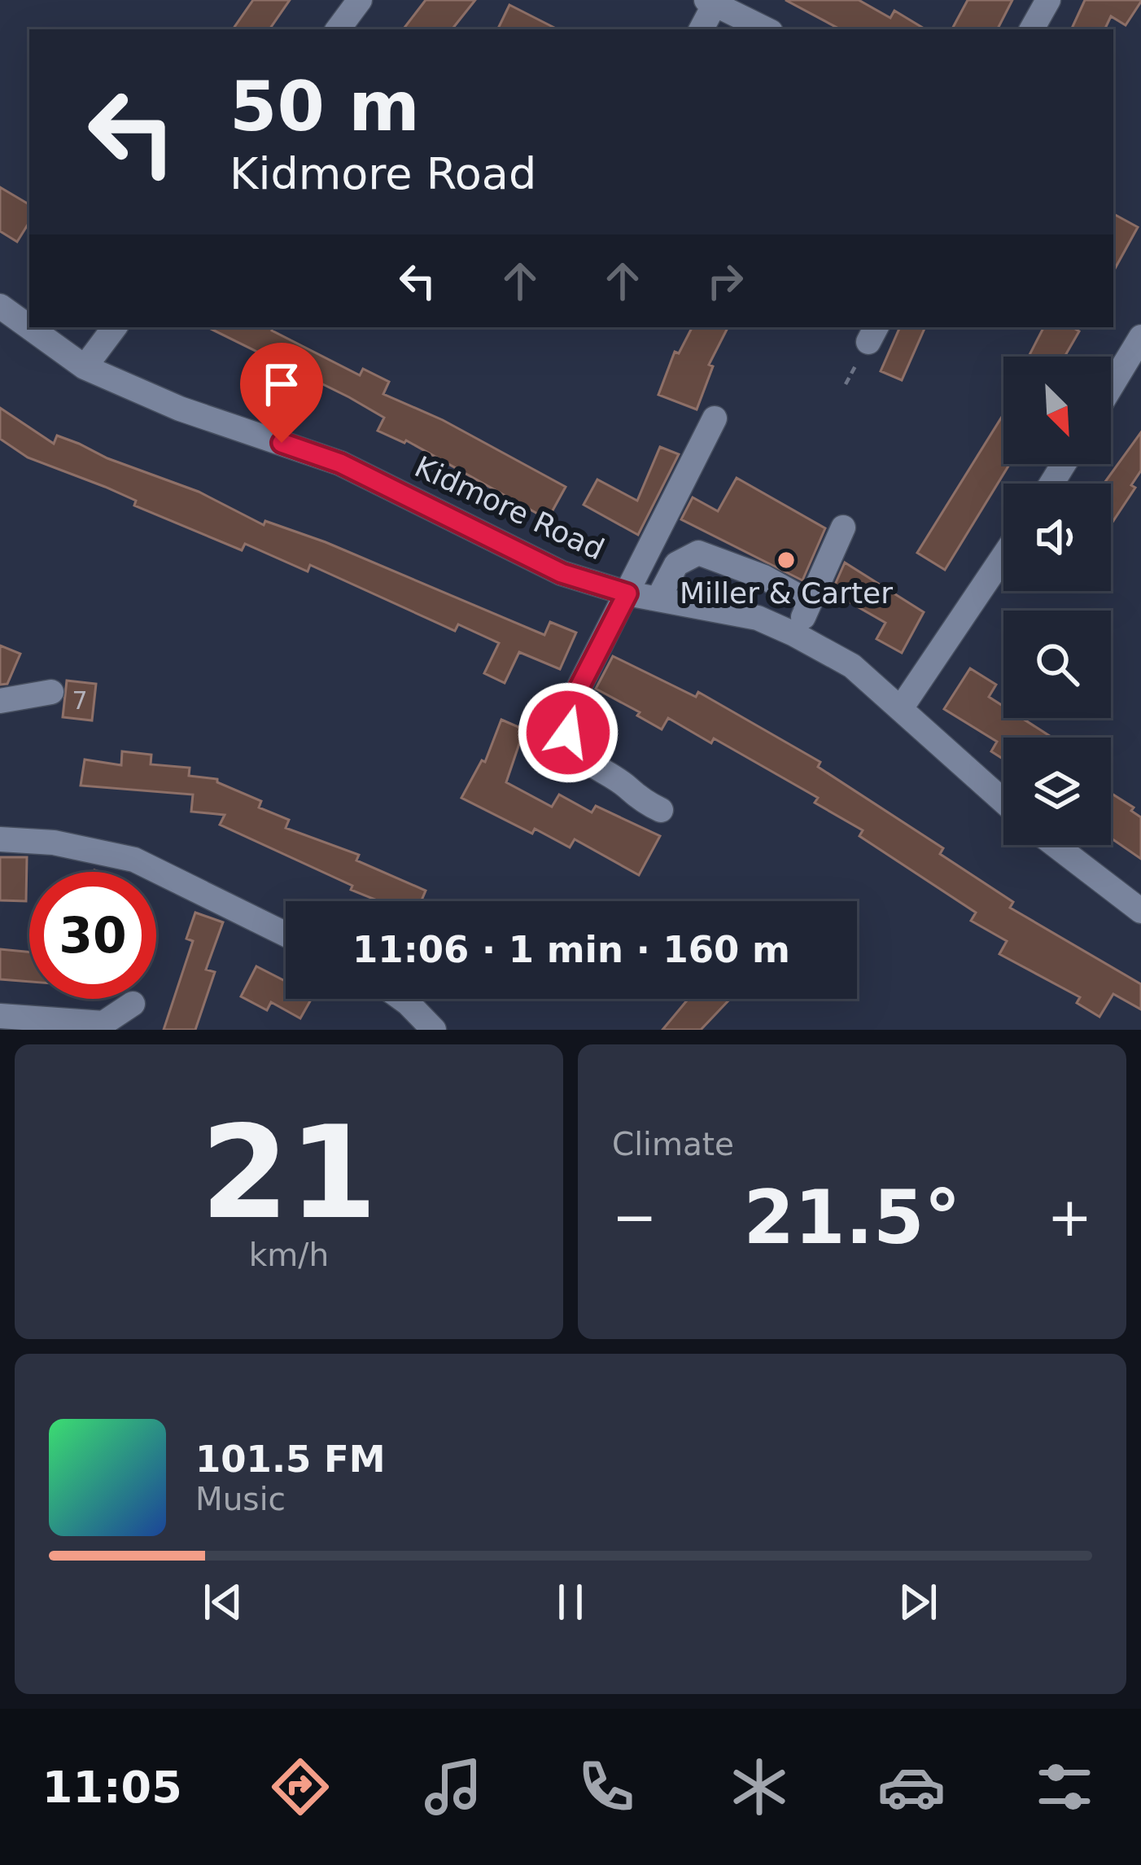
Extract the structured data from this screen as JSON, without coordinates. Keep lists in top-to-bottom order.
{
  "streets": {
    "street": ["Kidmore Road"]
  },
  "places": ["Miller & Carter"],
  "house_numbers": ["7"],
  "north": "bottom right",
  "page": {
    "turn": ["50 m", "Kidmore Road"],
    "limit": "30",
    "trip": "11:06 · 1 min · 160 m",
    "tile": [
      ["21", "km/h"],
      "Climate"
    ],
    "heat": ["−", "21.5°", "+"],
    "song": ["101.5 FM", "Music"],
    "tabs": "11:05"
  }
}
